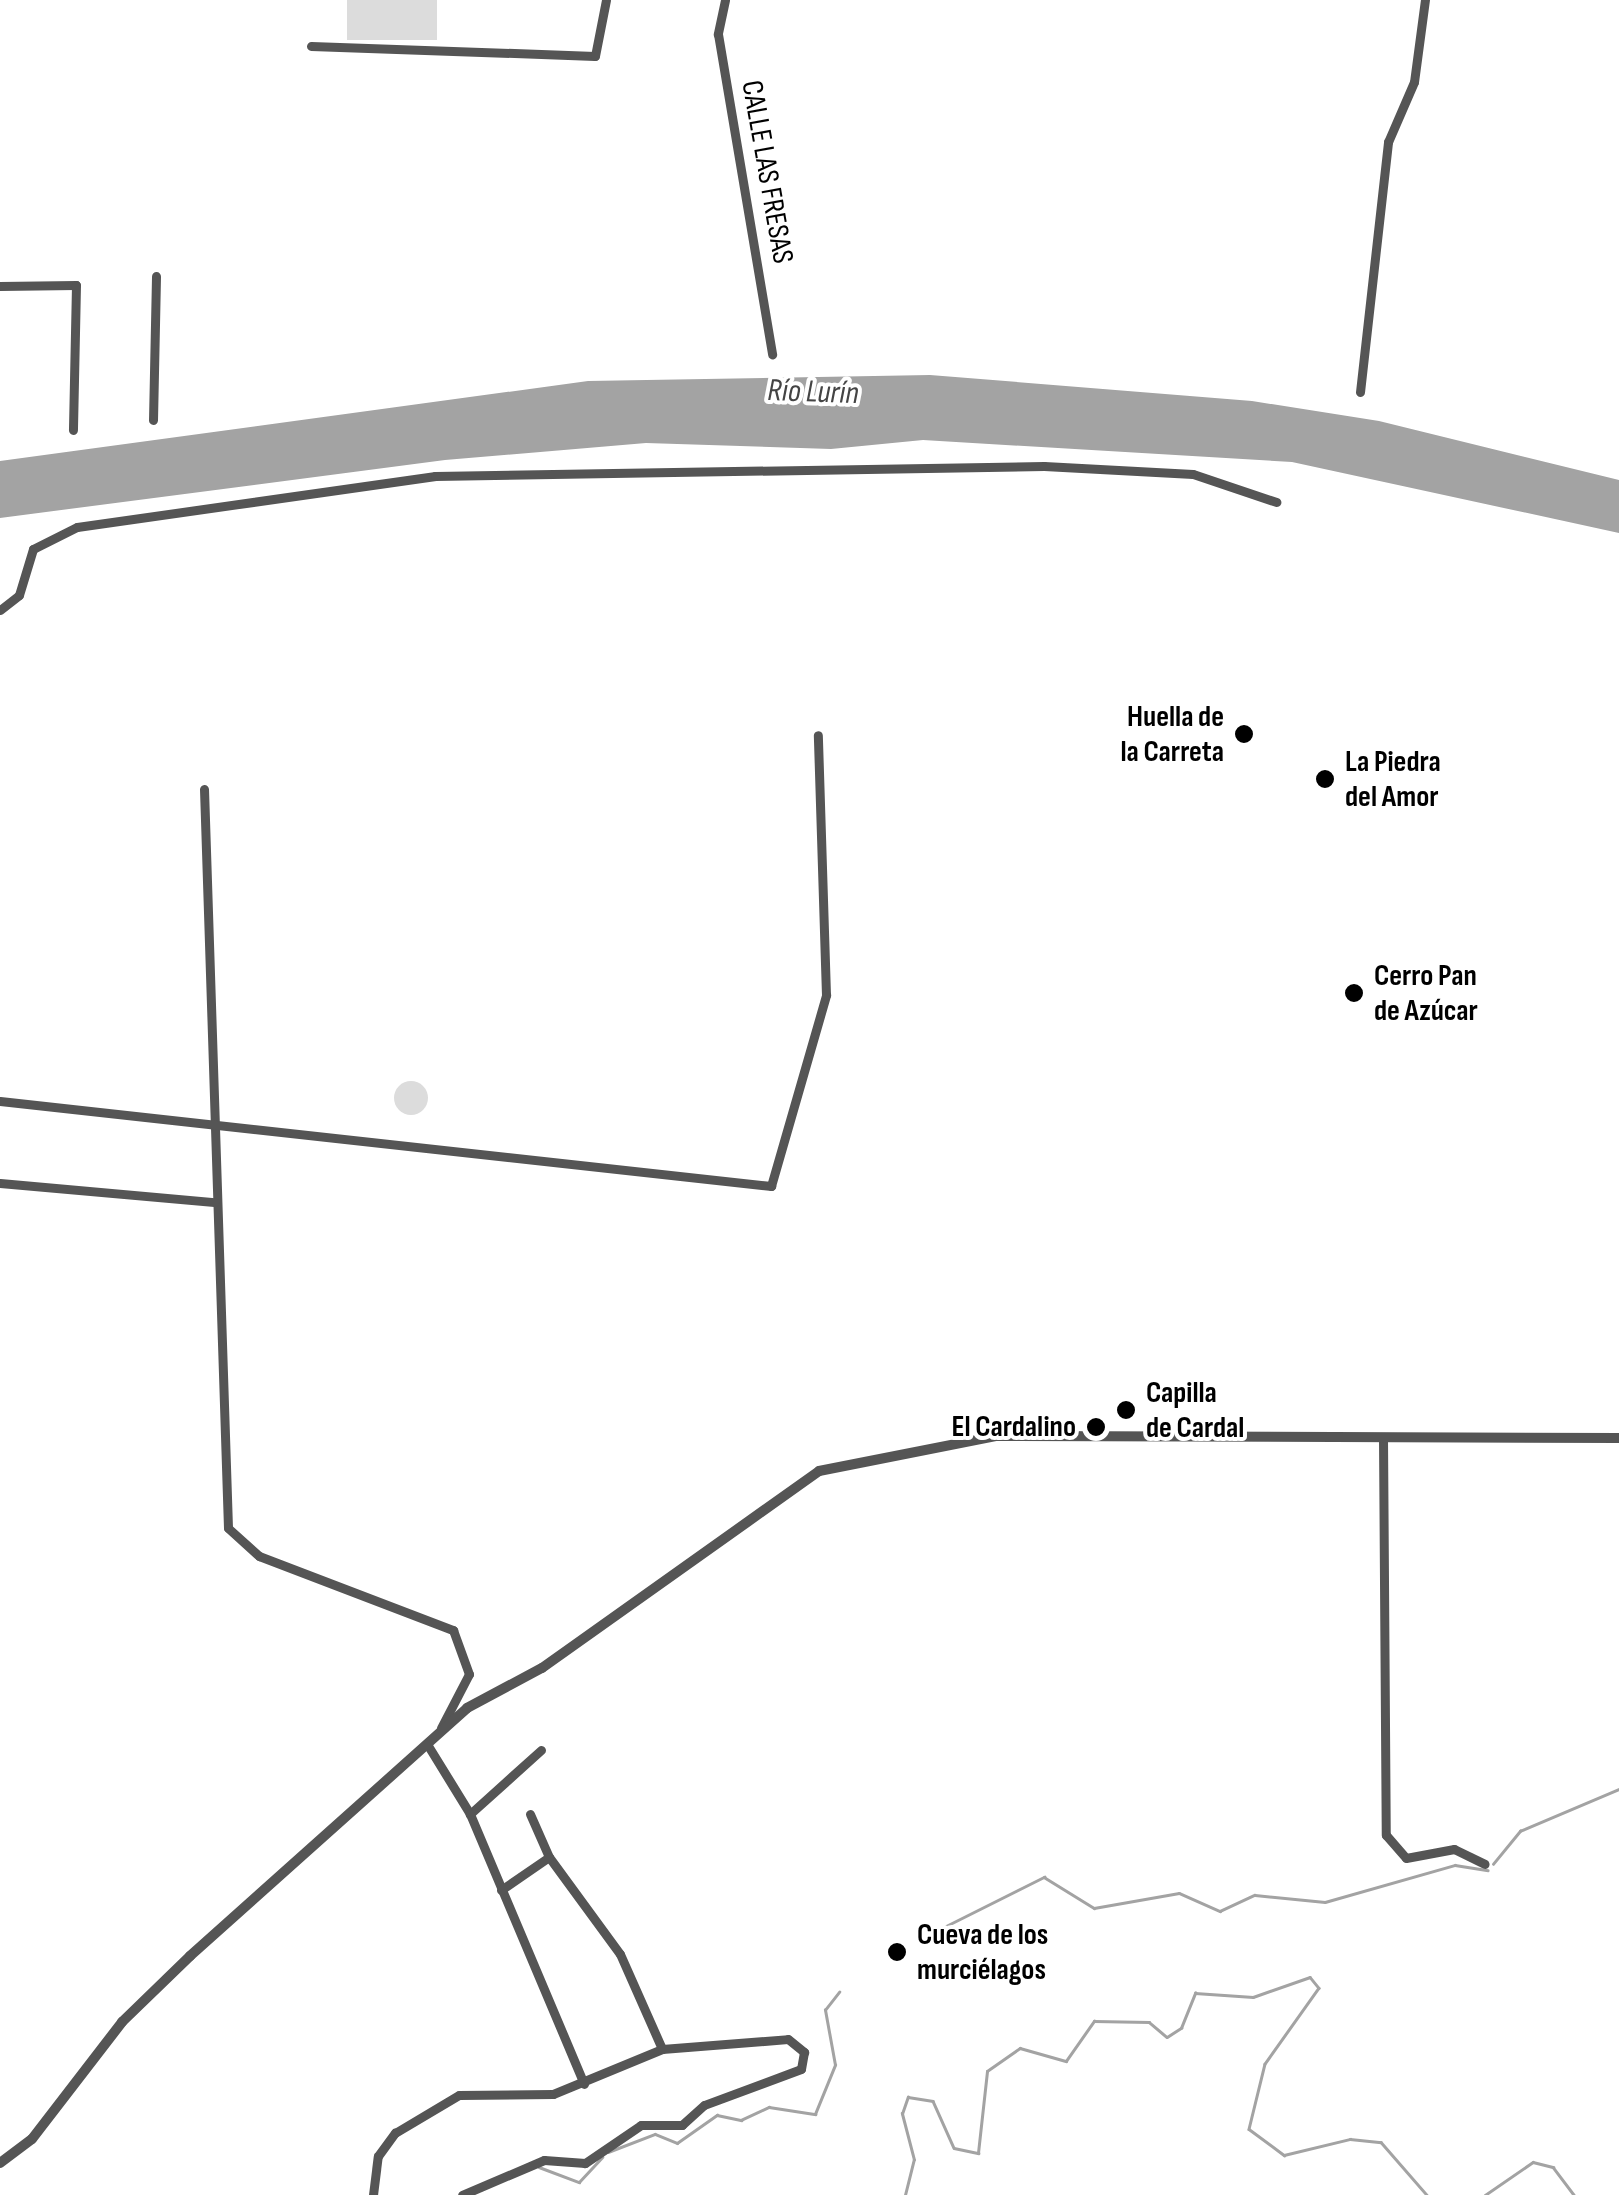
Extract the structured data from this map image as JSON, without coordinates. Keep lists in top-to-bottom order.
{
  "streets": {
    "street": ["CALLE LAS FRESAS"]
  },
  "water": ["Río Lurín"],
  "places": [
    "Huella de la Carreta",
    "La Piedra del Amor",
    "Cerro Pan de Azúcar",
    "Capilla de Cardal",
    "El Cardalino",
    "Cueva de los murciélagos"
  ]
}
